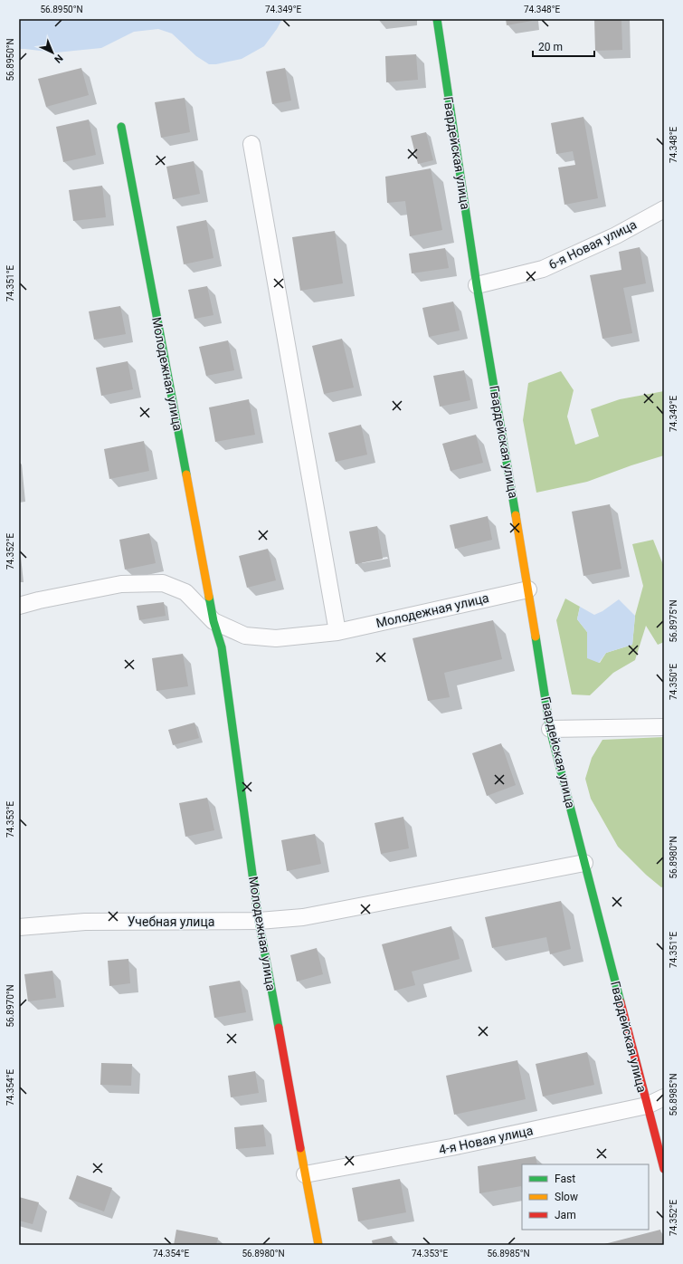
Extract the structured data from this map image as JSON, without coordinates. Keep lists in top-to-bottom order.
{
  "streets": {
    "main road": ["Гвардейская улица", "Молодежная улица"],
    "street": ["6-я Новая улица", "Учебная улица", "4-я Новая улица"]
  },
  "crossings": [
    ["Гвардейская улица", "6-я Новая улица"],
    ["Гвардейская улица", "Молодежная улица"],
    ["Гвардейская улица", "4-я Новая улица"],
    ["Молодежная улица", "Учебная улица"],
    ["Молодежная улица", "4-я Новая улица"]
  ],
  "legend": ["Fast", "Slow", "Jam"],
  "scale_bar": "20 m",
  "north": "bottom right",
  "coordinates": [
    "56.8950°N",
    "74.349°E",
    "74.348°E",
    "74.351°E",
    "74.352°E",
    "56.8975°N",
    "74.350°E",
    "74.353°E",
    "56.8980°N",
    "56.8970°N",
    "74.354°E",
    "56.8985°N"
  ]
}
